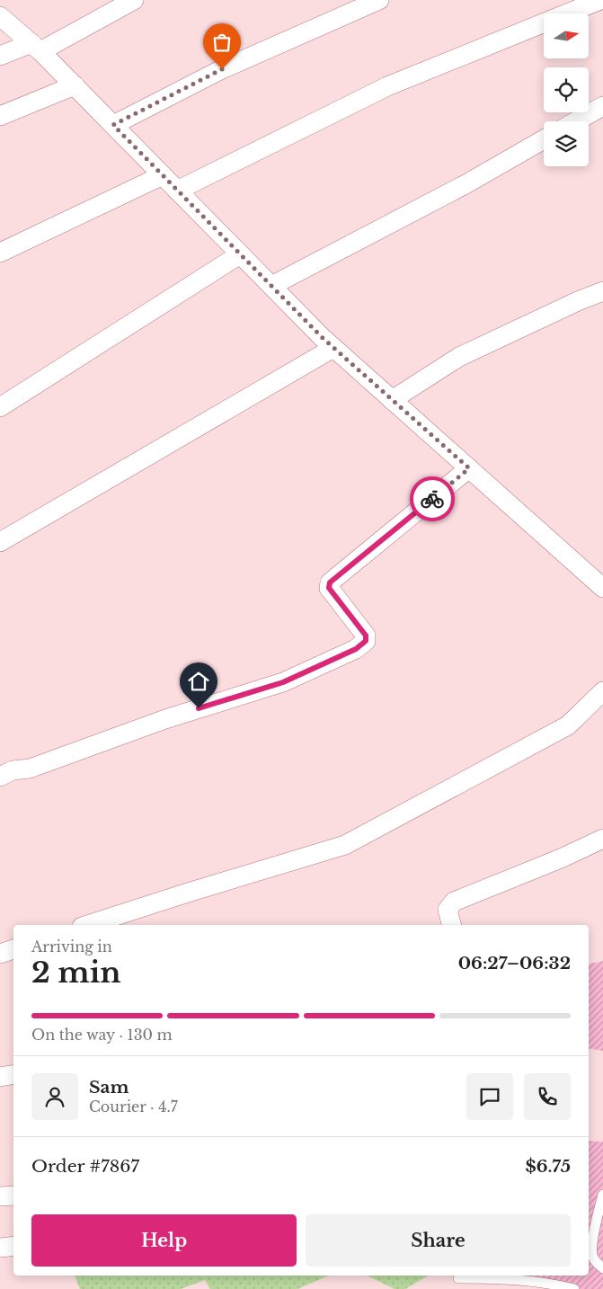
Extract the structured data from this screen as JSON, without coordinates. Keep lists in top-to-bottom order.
{
  "north": "right",
  "page": {
    "heading": ["2 min", "Arriving in", "06:27–06:32"],
    "panel": [
      "Sam",
      "Courier · 4.7",
      "Order #7867",
      "$6.75"
    ],
    "bar": "On the way · 130 m",
    "buttons": ["Help", "Share"]
  }
}
